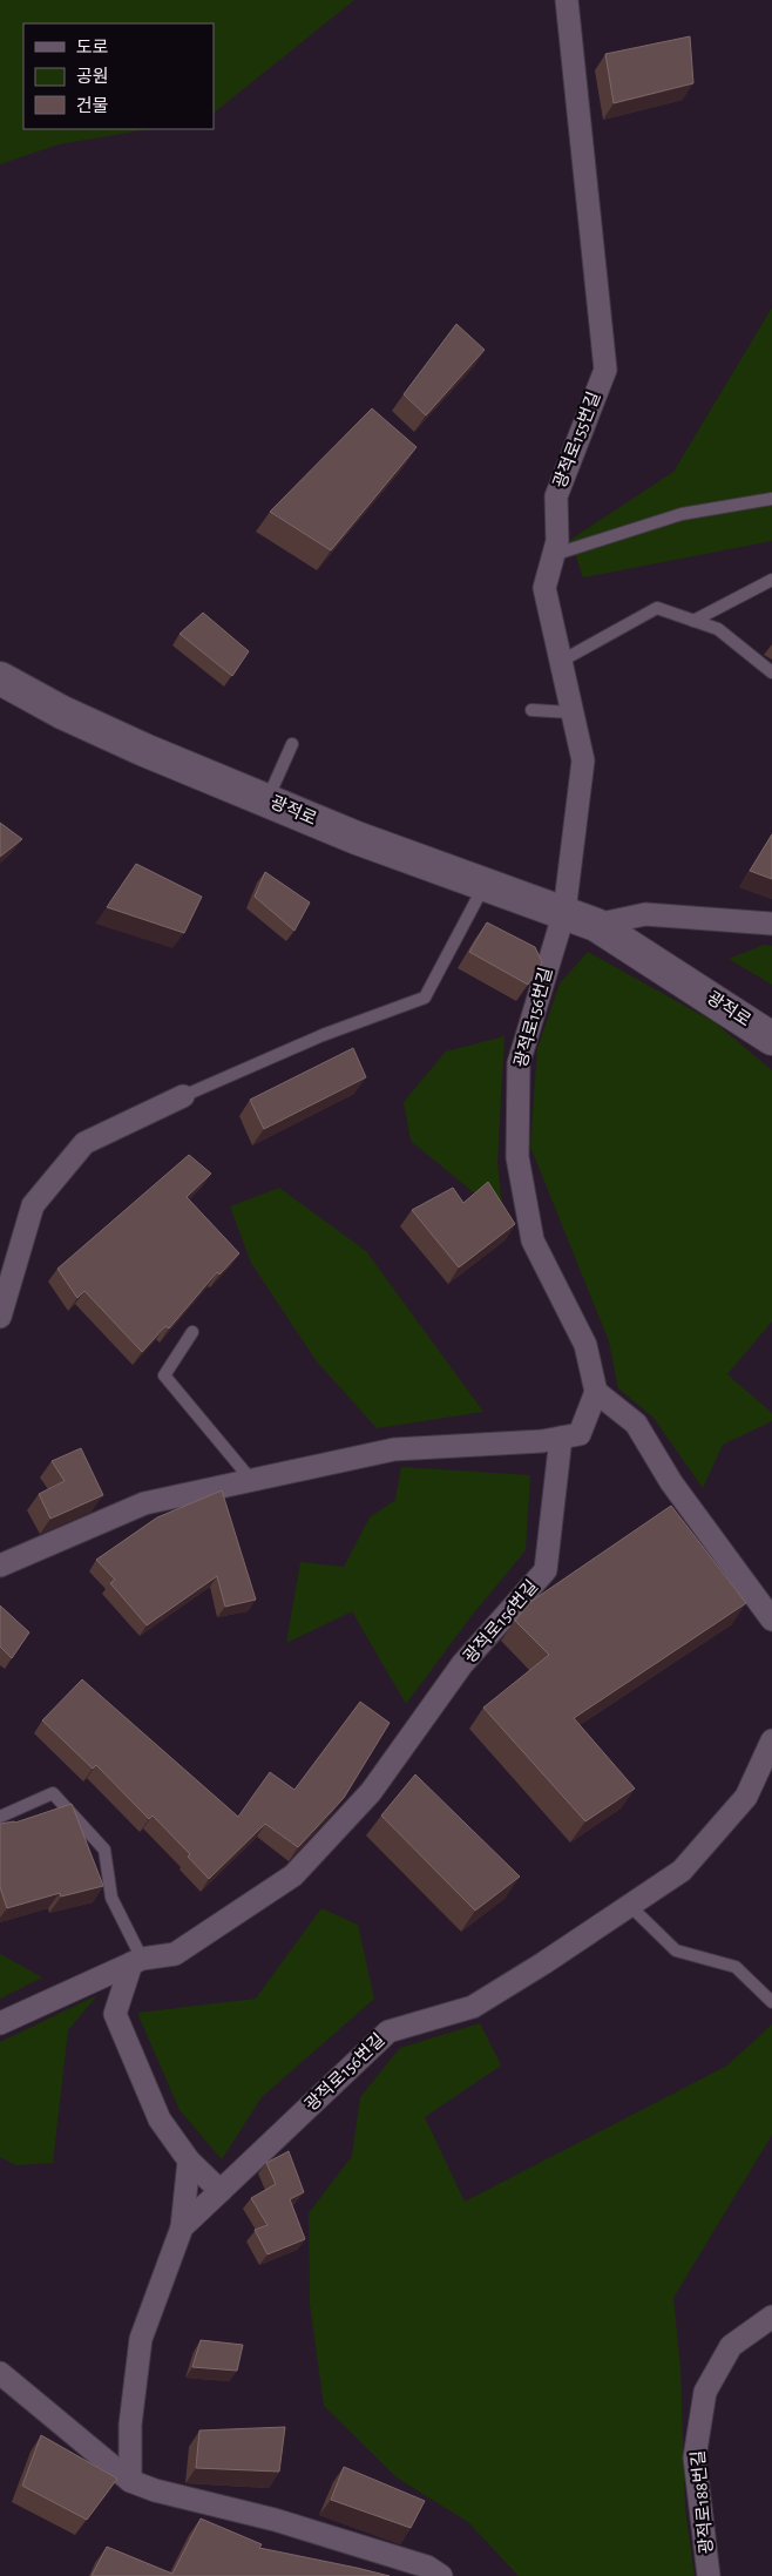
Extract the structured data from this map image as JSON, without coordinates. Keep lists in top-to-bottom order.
{
  "streets": {
    "main road": ["광적로"],
    "street": ["광적로155번길", "광적로156번길", "광적로188번길"]
  },
  "crossings": [
    ["광적로155번길", "광적로"],
    ["광적로155번길", "광적로156번길"],
    ["광적로", "광적로156번길"]
  ],
  "legend": ["도로", "공원", "건물"]
}
